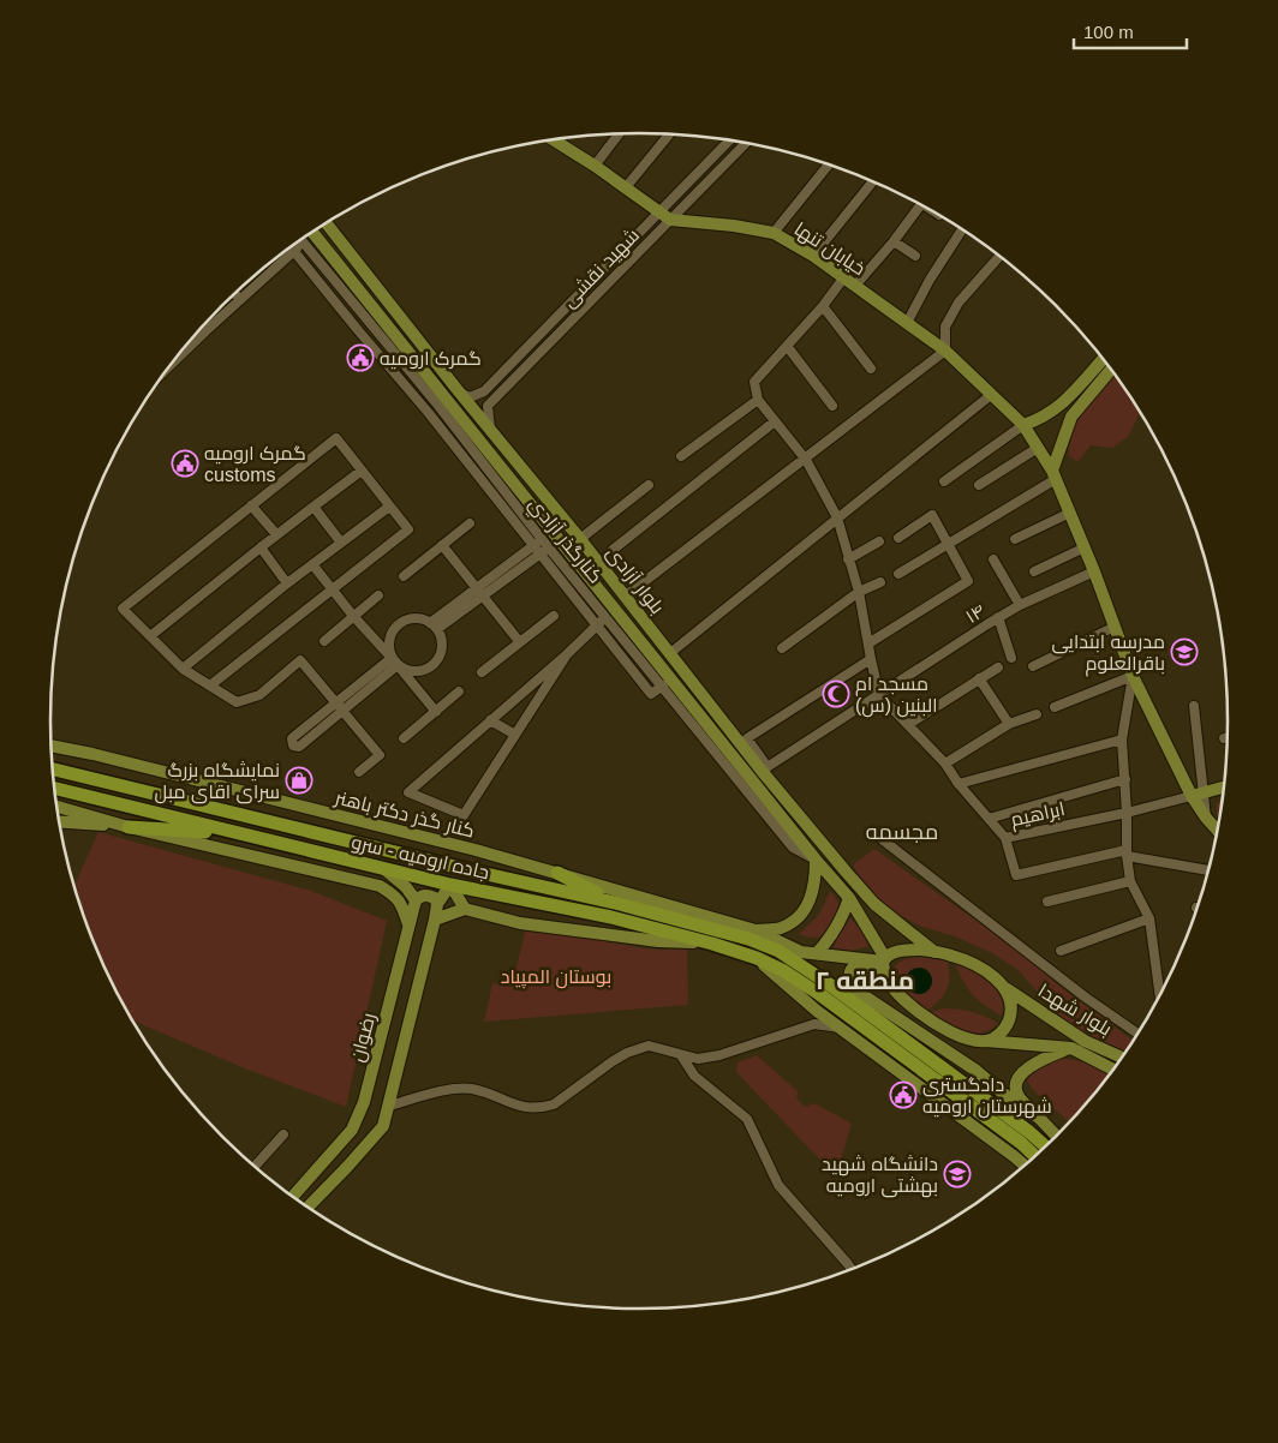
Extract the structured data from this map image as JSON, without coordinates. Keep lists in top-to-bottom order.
{
  "streets": {
    "highway": ["جاده ارومیه - سرو"],
    "main road": [
      "خیابان تنها",
      "بلوار آزادی",
      "کنار گذر دکتر باهنر",
      "بلوار شهدا",
      "رضوان"
    ],
    "street": [
      "شهید نقشی",
      "کنارگذر آزادي",
      "۱۴",
      "ابراهیم"
    ]
  },
  "crossings": [
    ["خیابان تنها", "شهید نقشی"],
    ["خیابان تنها", "۱۴"],
    ["خیابان تنها", "ابراهیم"],
    ["کنارگذر آزادي", "بلوار آزادی"],
    ["بلوار آزادی", "۱۴"],
    ["بلوار آزادی", "کنار گذر دکتر باهنر"],
    ["بلوار آزادی", "بلوار شهدا"],
    ["۱۴", "ابراهیم"],
    ["کنار گذر دکتر باهنر", "جاده ارومیه - سرو"]
  ],
  "districts": ["مجسمه", "منطقه ۲"],
  "parks": ["بوستان المپیاد"],
  "places": {
    "public building": ["گمرک ارومیه", "گمرک ارومیه customs", "دادگستری شهرستان ارومیه"],
    "school or university": ["مدرسه ابتدایی باقرالعلوم", "دانشگاه شهید بهشتی ارومیه"],
    "mosque": ["مسجد ام البنین (س)"],
    "shop": ["نمایشگاه بزرگ سرای اقای مبل"]
  },
  "scale_bar": "100 m"
}
